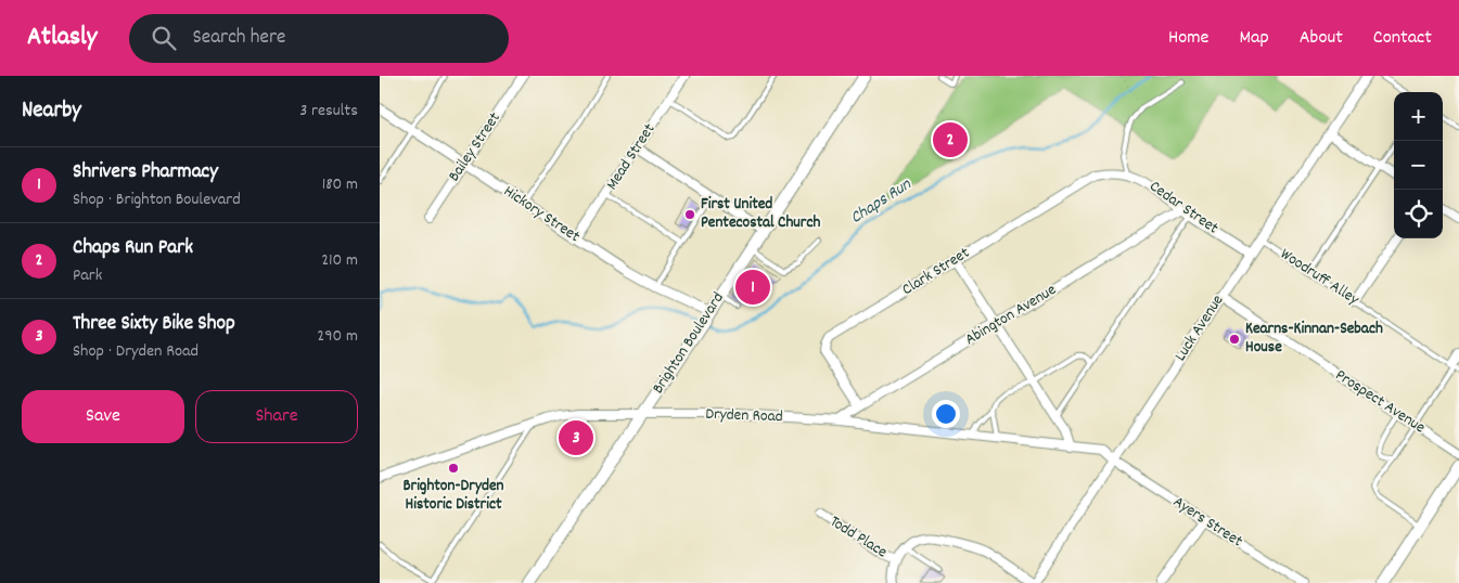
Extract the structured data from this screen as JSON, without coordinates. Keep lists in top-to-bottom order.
{
  "streets": {
    "street": [
      "Bailey Street",
      "Mead Street",
      "Cedar Street",
      "Hickory Street",
      "Clark Street",
      "Abington Avenue",
      "Luck Avenue",
      "Brighton Boulevard",
      "Prospect Avenue",
      "Dryden Road",
      "Ayers Street",
      "Todd Place"
    ],
    "lane": ["Woodruff Alley"]
  },
  "crossings": [
    ["Bailey Street", "Hickory Street"],
    ["Mead Street", "Hickory Street"],
    ["Cedar Street", "Clark Street"],
    ["Cedar Street", "Abington Avenue"],
    ["Cedar Street", "Luck Avenue"],
    ["Hickory Street", "Brighton Boulevard"],
    ["Clark Street", "Abington Avenue"],
    ["Woodruff Alley", "Luck Avenue"],
    ["Abington Avenue", "Dryden Road"],
    ["Luck Avenue", "Prospect Avenue"],
    ["Luck Avenue", "Dryden Road"],
    ["Luck Avenue", "Ayers Street"],
    ["Brighton Boulevard", "Dryden Road"],
    ["Dryden Road", "Ayers Street"]
  ],
  "water": ["Chaps Run"],
  "places": ["First United Pentecostal Church", "Kearns-Kinnan-Sebach House", "Brighton-Dryden Historic District"],
  "page": {
    "header": "Atlasly",
    "search": "Search here",
    "nav": [
      "Home",
      "Map",
      "About",
      "Contact"
    ],
    "heading": ["Nearby", "3 results"],
    "map_buttons": ["+", "−"],
    "pins": ["2", "1", "3"],
    "list": [
      {
        "mark": "1",
        "name": "Shrivers Pharmacy",
        "note": "Shop · Brighton Boulevard",
        "value": "180 m"
      },
      {
        "mark": "2",
        "name": "Chaps Run Park",
        "note": "Park",
        "value": "210 m"
      },
      {
        "mark": "3",
        "name": "Three Sixty Bike Shop",
        "note": "Shop · Dryden Road",
        "value": "290 m"
      }
    ],
    "buttons": ["Save", "Share"]
  }
}
